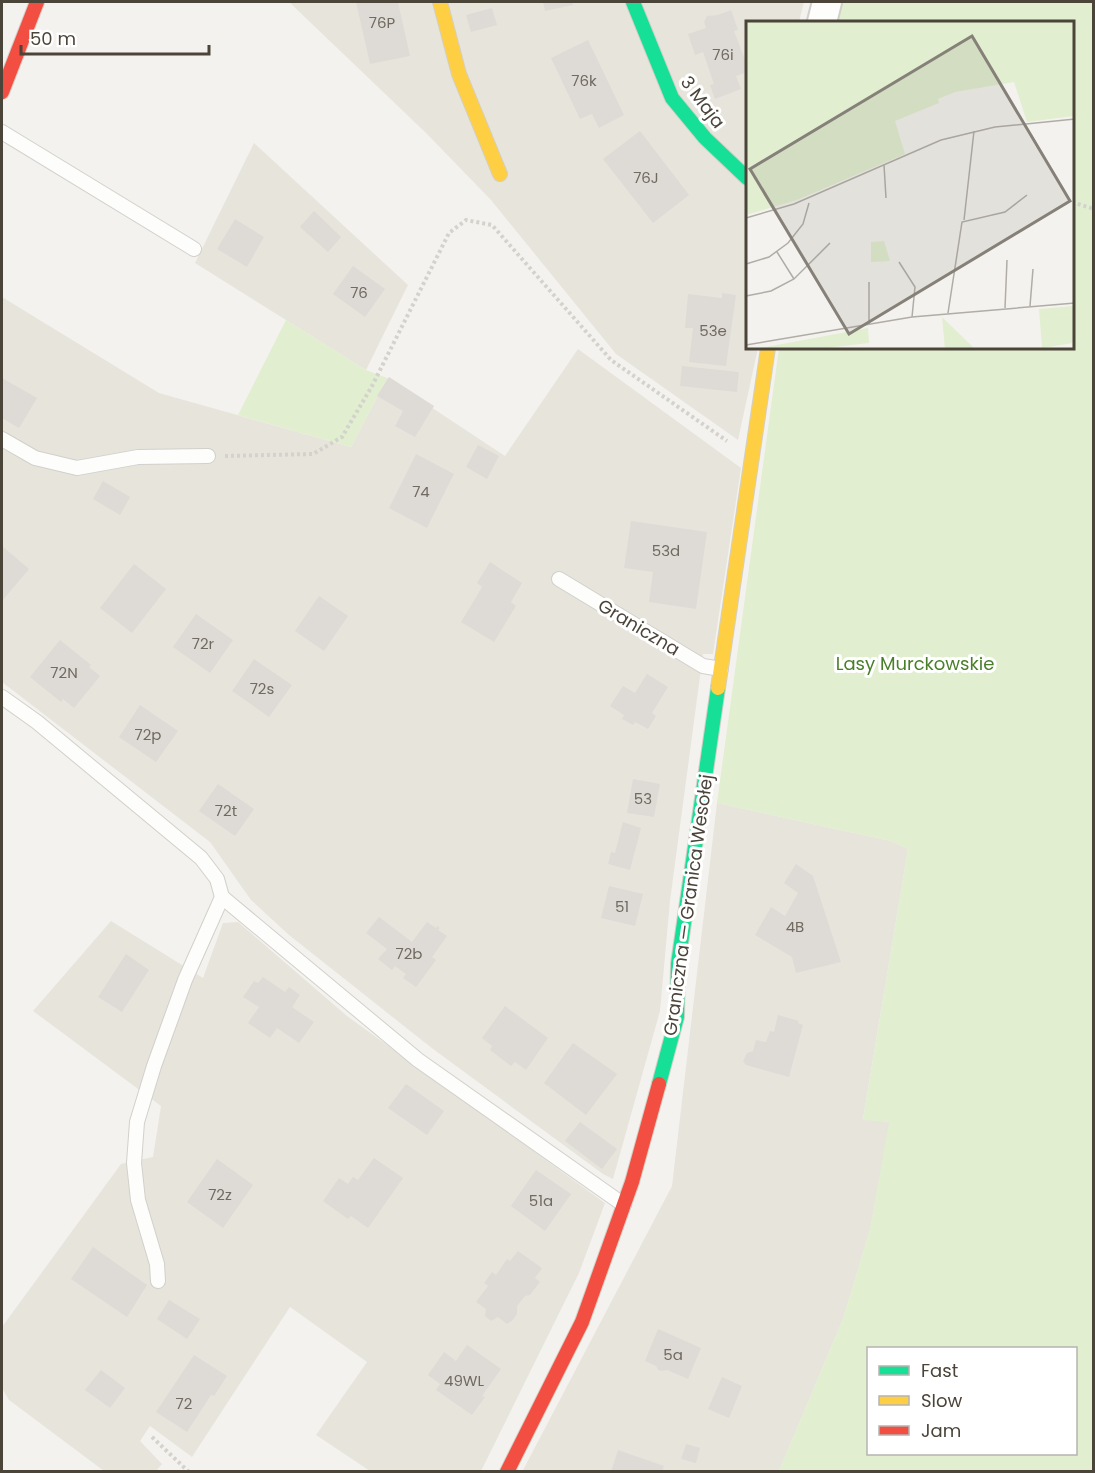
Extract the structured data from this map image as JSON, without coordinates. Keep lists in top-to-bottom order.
{
  "streets": {
    "street": ["3 Maja", "Graniczna — Granica Wesołej"],
    "lane": ["Graniczna"]
  },
  "crossings": [
    ["Graniczna", "Graniczna — Granica Wesołej"]
  ],
  "parks": ["Lasy Murckowskie"],
  "house_numbers": [
    "76P",
    "76i",
    "76k",
    "76J",
    "76",
    "53e",
    "74",
    "53d",
    "72r",
    "72N",
    "72s",
    "72p",
    "53",
    "72t",
    "51",
    "4B",
    "72b",
    "72z",
    "51a",
    "5a",
    "49WL",
    "72"
  ],
  "legend": ["Fast", "Slow", "Jam"],
  "scale_bar": "50 m"
}
